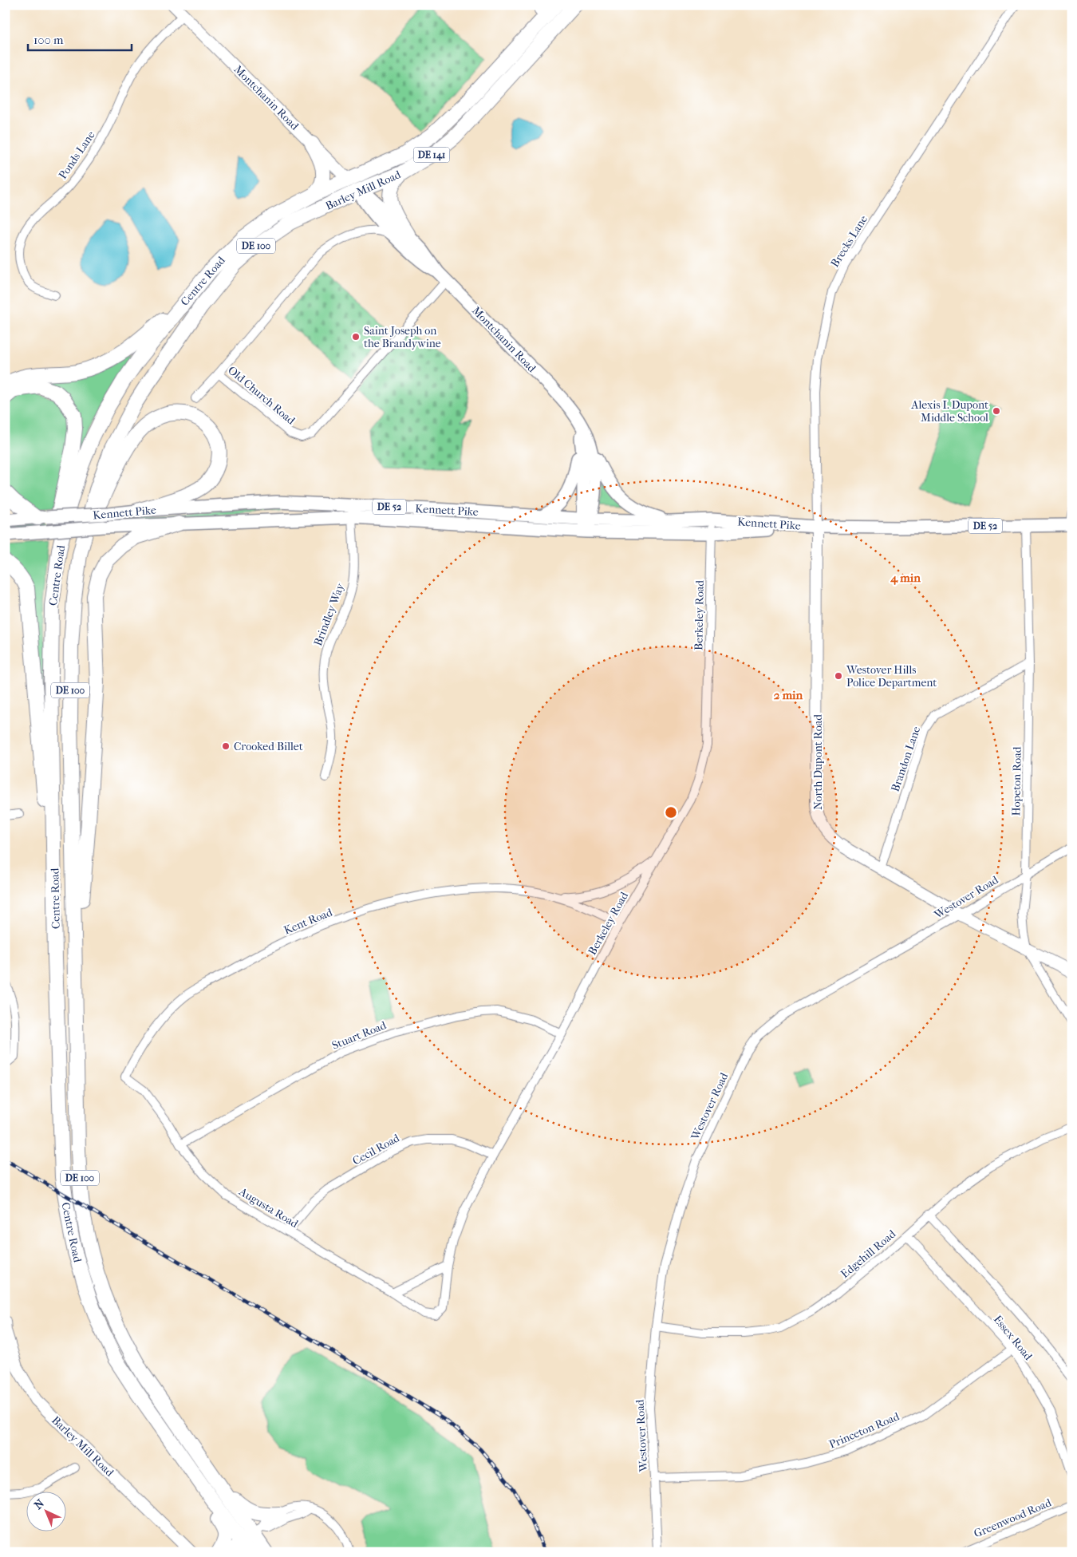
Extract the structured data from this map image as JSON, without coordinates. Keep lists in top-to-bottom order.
{
  "streets": {
    "highway": [
      "DE 141",
      "Barley Mill Road",
      "DE 100",
      "Centre Road"
    ],
    "main road": [
      "Montchanin Road",
      "DE 52",
      "Kennett Pike",
      "North Dupont Road"
    ],
    "street": [
      "Ponds Lane",
      "Brecks Lane",
      "Old Church Road",
      "Brindley Way",
      "Berkeley Road",
      "Brandon Lane",
      "Hopeton Road",
      "Westover Road",
      "Kent Road",
      "Stuart Road",
      "Cecil Road",
      "Augusta Road",
      "Edgehill Road",
      "Essex Road",
      "Princeton Road",
      "Greenwood Road"
    ]
  },
  "crossings": [
    ["Montchanin Road", "Ponds Lane"],
    ["Montchanin Road", "Barley Mill Road"],
    ["Montchanin Road", "Old Church Road"],
    ["Montchanin Road", "Kennett Pike"],
    ["Barley Mill Road", "Centre Road"],
    ["Brecks Lane", "Kennett Pike"],
    ["Brecks Lane", "North Dupont Road"],
    ["Kennett Pike", "Brindley Way"],
    ["Kennett Pike", "Berkeley Road"],
    ["Kennett Pike", "North Dupont Road"],
    ["Kennett Pike", "Hopeton Road"],
    ["Berkeley Road", "Kent Road"],
    ["Berkeley Road", "Stuart Road"],
    ["Berkeley Road", "Cecil Road"],
    ["Berkeley Road", "Augusta Road"],
    ["Brandon Lane", "North Dupont Road"],
    ["Brandon Lane", "Hopeton Road"],
    ["North Dupont Road", "Hopeton Road"],
    ["North Dupont Road", "Westover Road"],
    ["Hopeton Road", "Westover Road"],
    ["Westover Road", "Edgehill Road"],
    ["Westover Road", "Princeton Road"],
    ["Kent Road", "Augusta Road"],
    ["Stuart Road", "Augusta Road"],
    ["Cecil Road", "Augusta Road"],
    ["Edgehill Road", "Essex Road"],
    ["Essex Road", "Princeton Road"]
  ],
  "places": [
    "Saint Joseph on the Brandywine",
    "Alexis I. Dupont Middle School",
    "Westover Hills Police Department",
    "Crooked Billet"
  ],
  "scale_bar": "100 m",
  "north": "top left",
  "rings": ["4 min", "2 min"]
}
